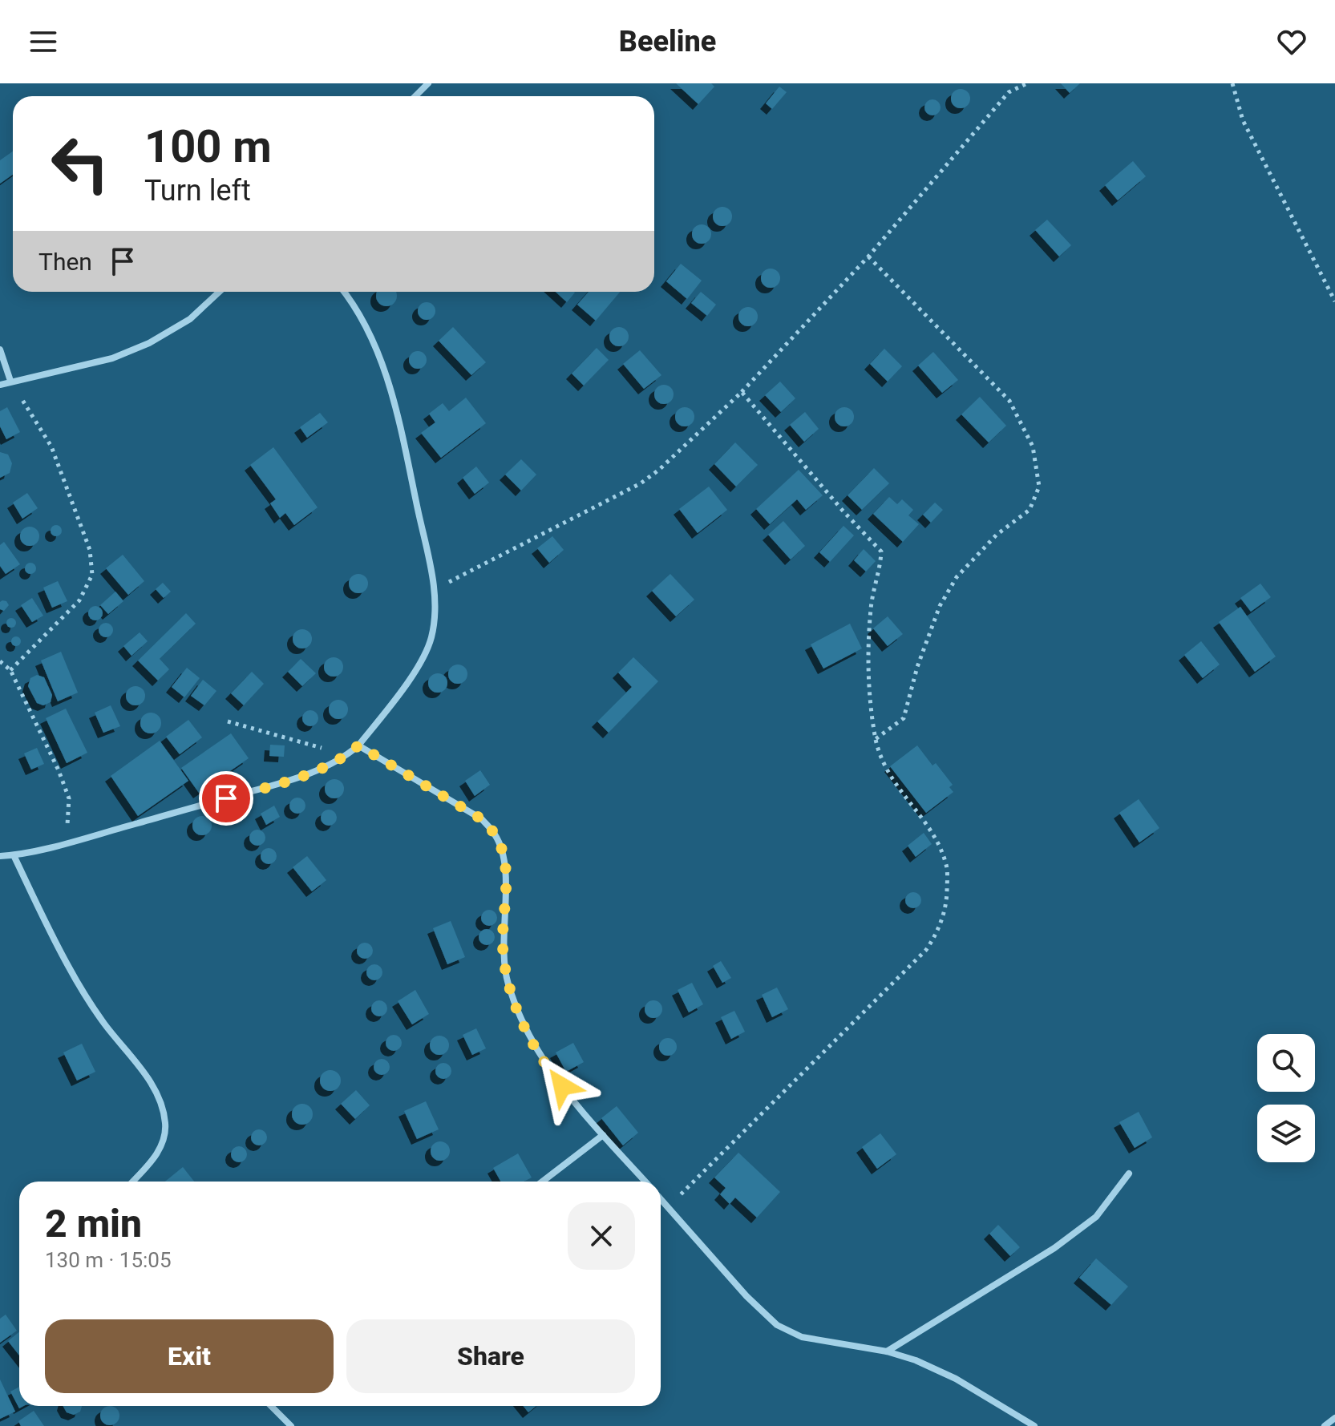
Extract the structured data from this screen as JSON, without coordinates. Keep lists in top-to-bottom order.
{
  "page": {
    "header": "Beeline",
    "turn": ["100 m", "Turn left"],
    "then": "Then",
    "heading": ["2 min", "130 m · 15:05"],
    "buttons": ["Exit", "Share"]
  }
}
